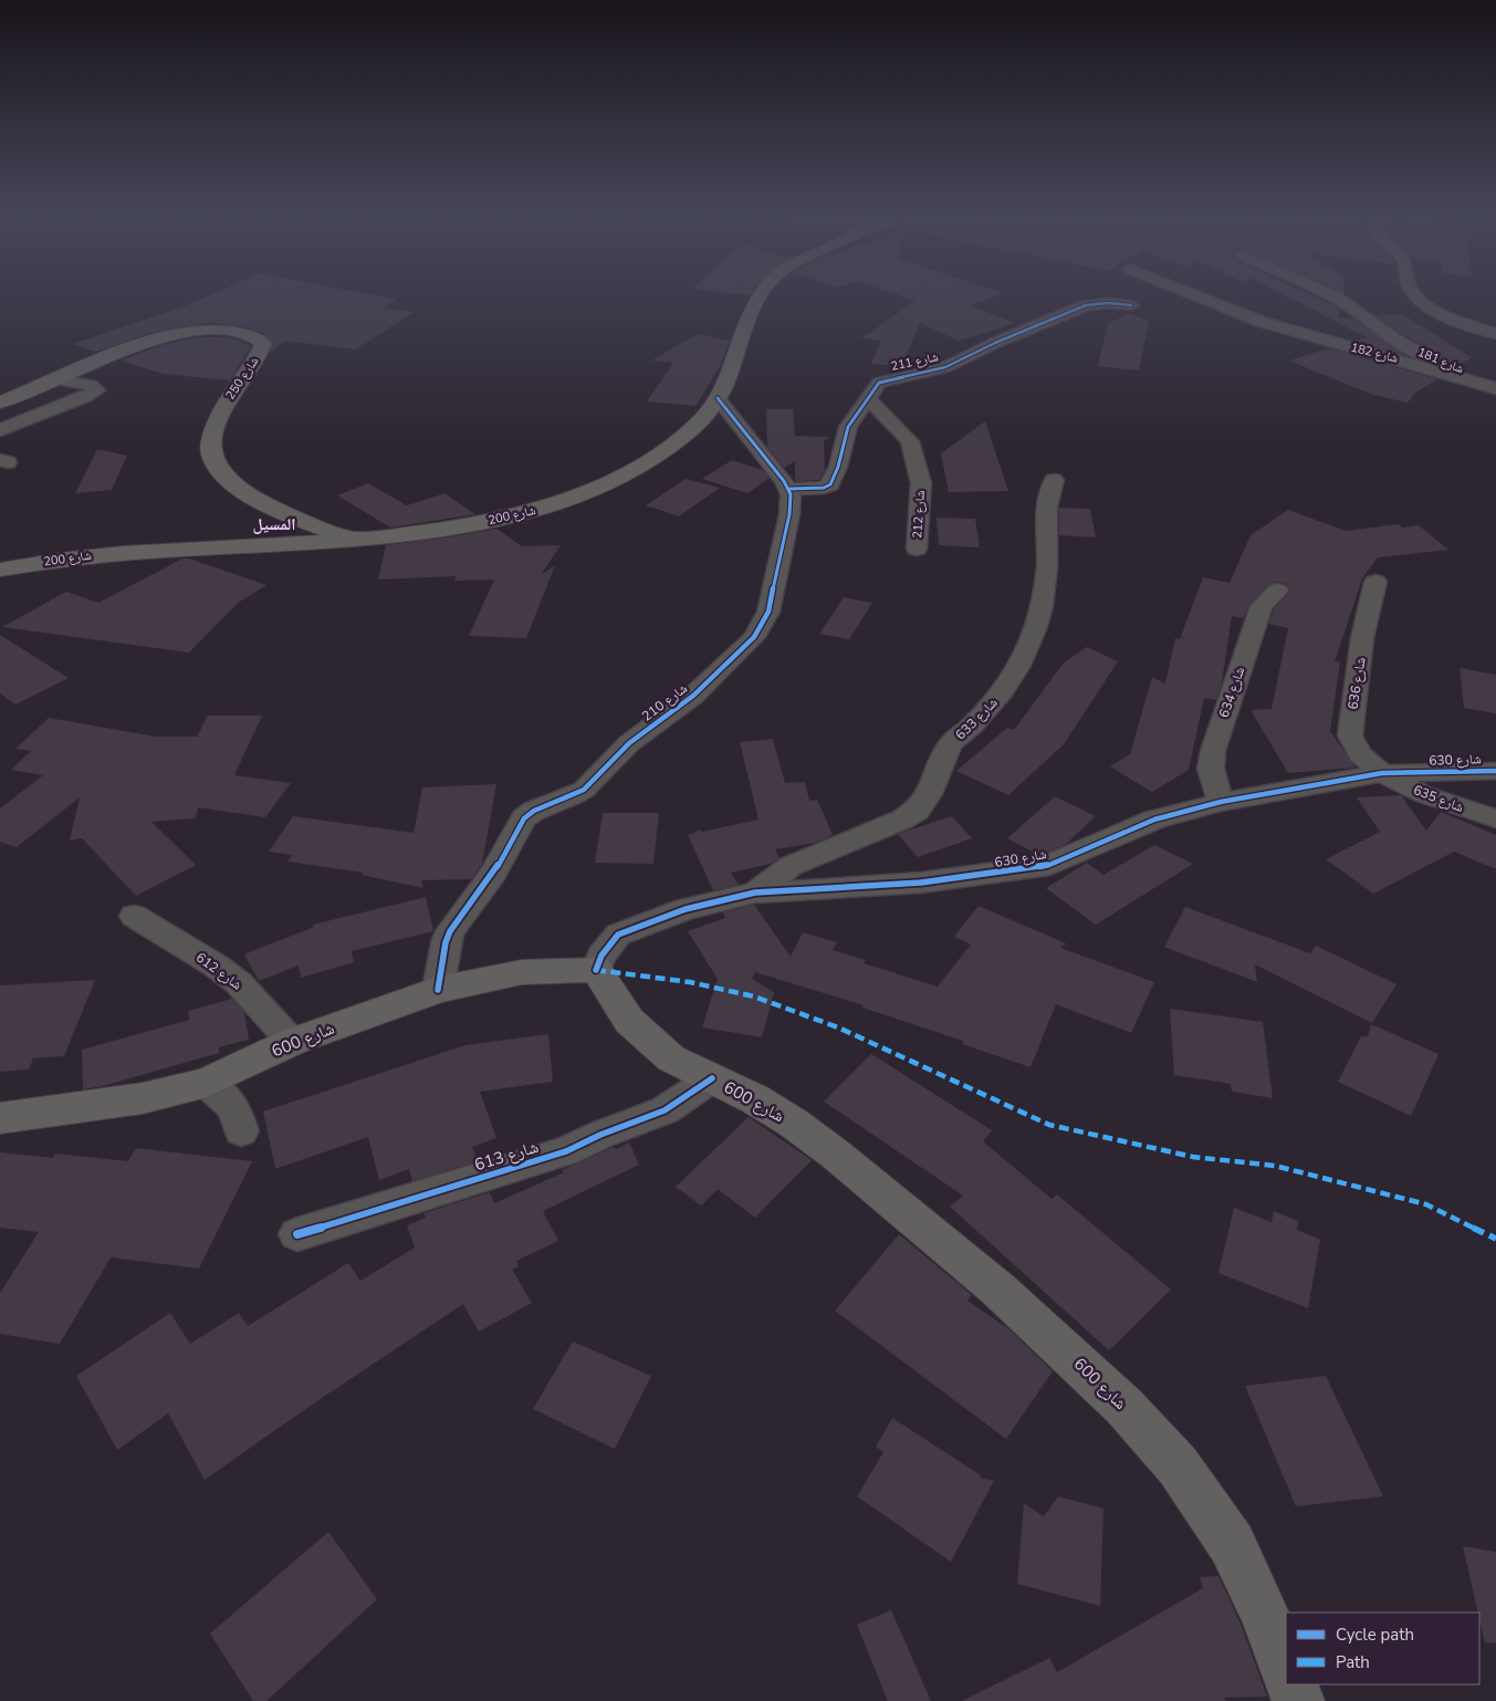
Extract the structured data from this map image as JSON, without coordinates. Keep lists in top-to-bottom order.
{
  "streets": {
    "main road": ["شارع 250", "شارع 200", "شارع 600"],
    "street": [
      "شارع 182",
      "شارع 181",
      "شارع 211",
      "شارع 212",
      "شارع 636",
      "شارع 634",
      "شارع 210",
      "شارع 633",
      "شارع 630",
      "شارع 635",
      "شارع 612",
      "شارع 613"
    ]
  },
  "crossings": [
    ["شارع 211", "شارع 212"],
    ["شارع 211", "شارع 210"],
    ["شارع 250", "شارع 200"],
    ["شارع 636", "شارع 630"],
    ["شارع 636", "شارع 635"],
    ["شارع 634", "شارع 630"],
    ["شارع 210", "شارع 600"],
    ["شارع 633", "شارع 630"],
    ["شارع 630", "شارع 635"],
    ["شارع 630", "شارع 600"],
    ["شارع 612", "شارع 600"],
    ["شارع 600", "شارع 613"]
  ],
  "districts": ["المسيل"],
  "legend": ["Cycle path", "Path"]
}
